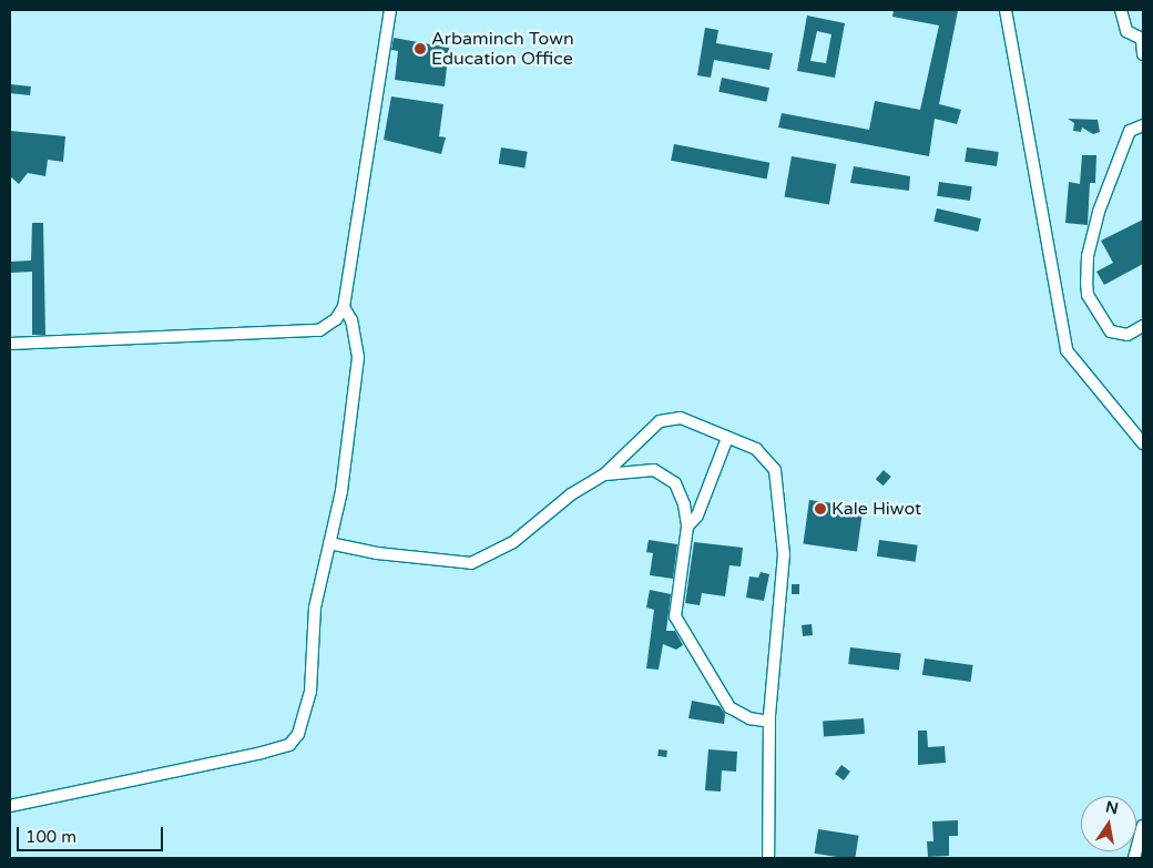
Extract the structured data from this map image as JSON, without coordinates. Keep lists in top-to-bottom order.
{
  "places": ["Arbaminch Town Education Office", "Kale Hiwot"],
  "scale_bar": "100 m",
  "north": "top"
}
